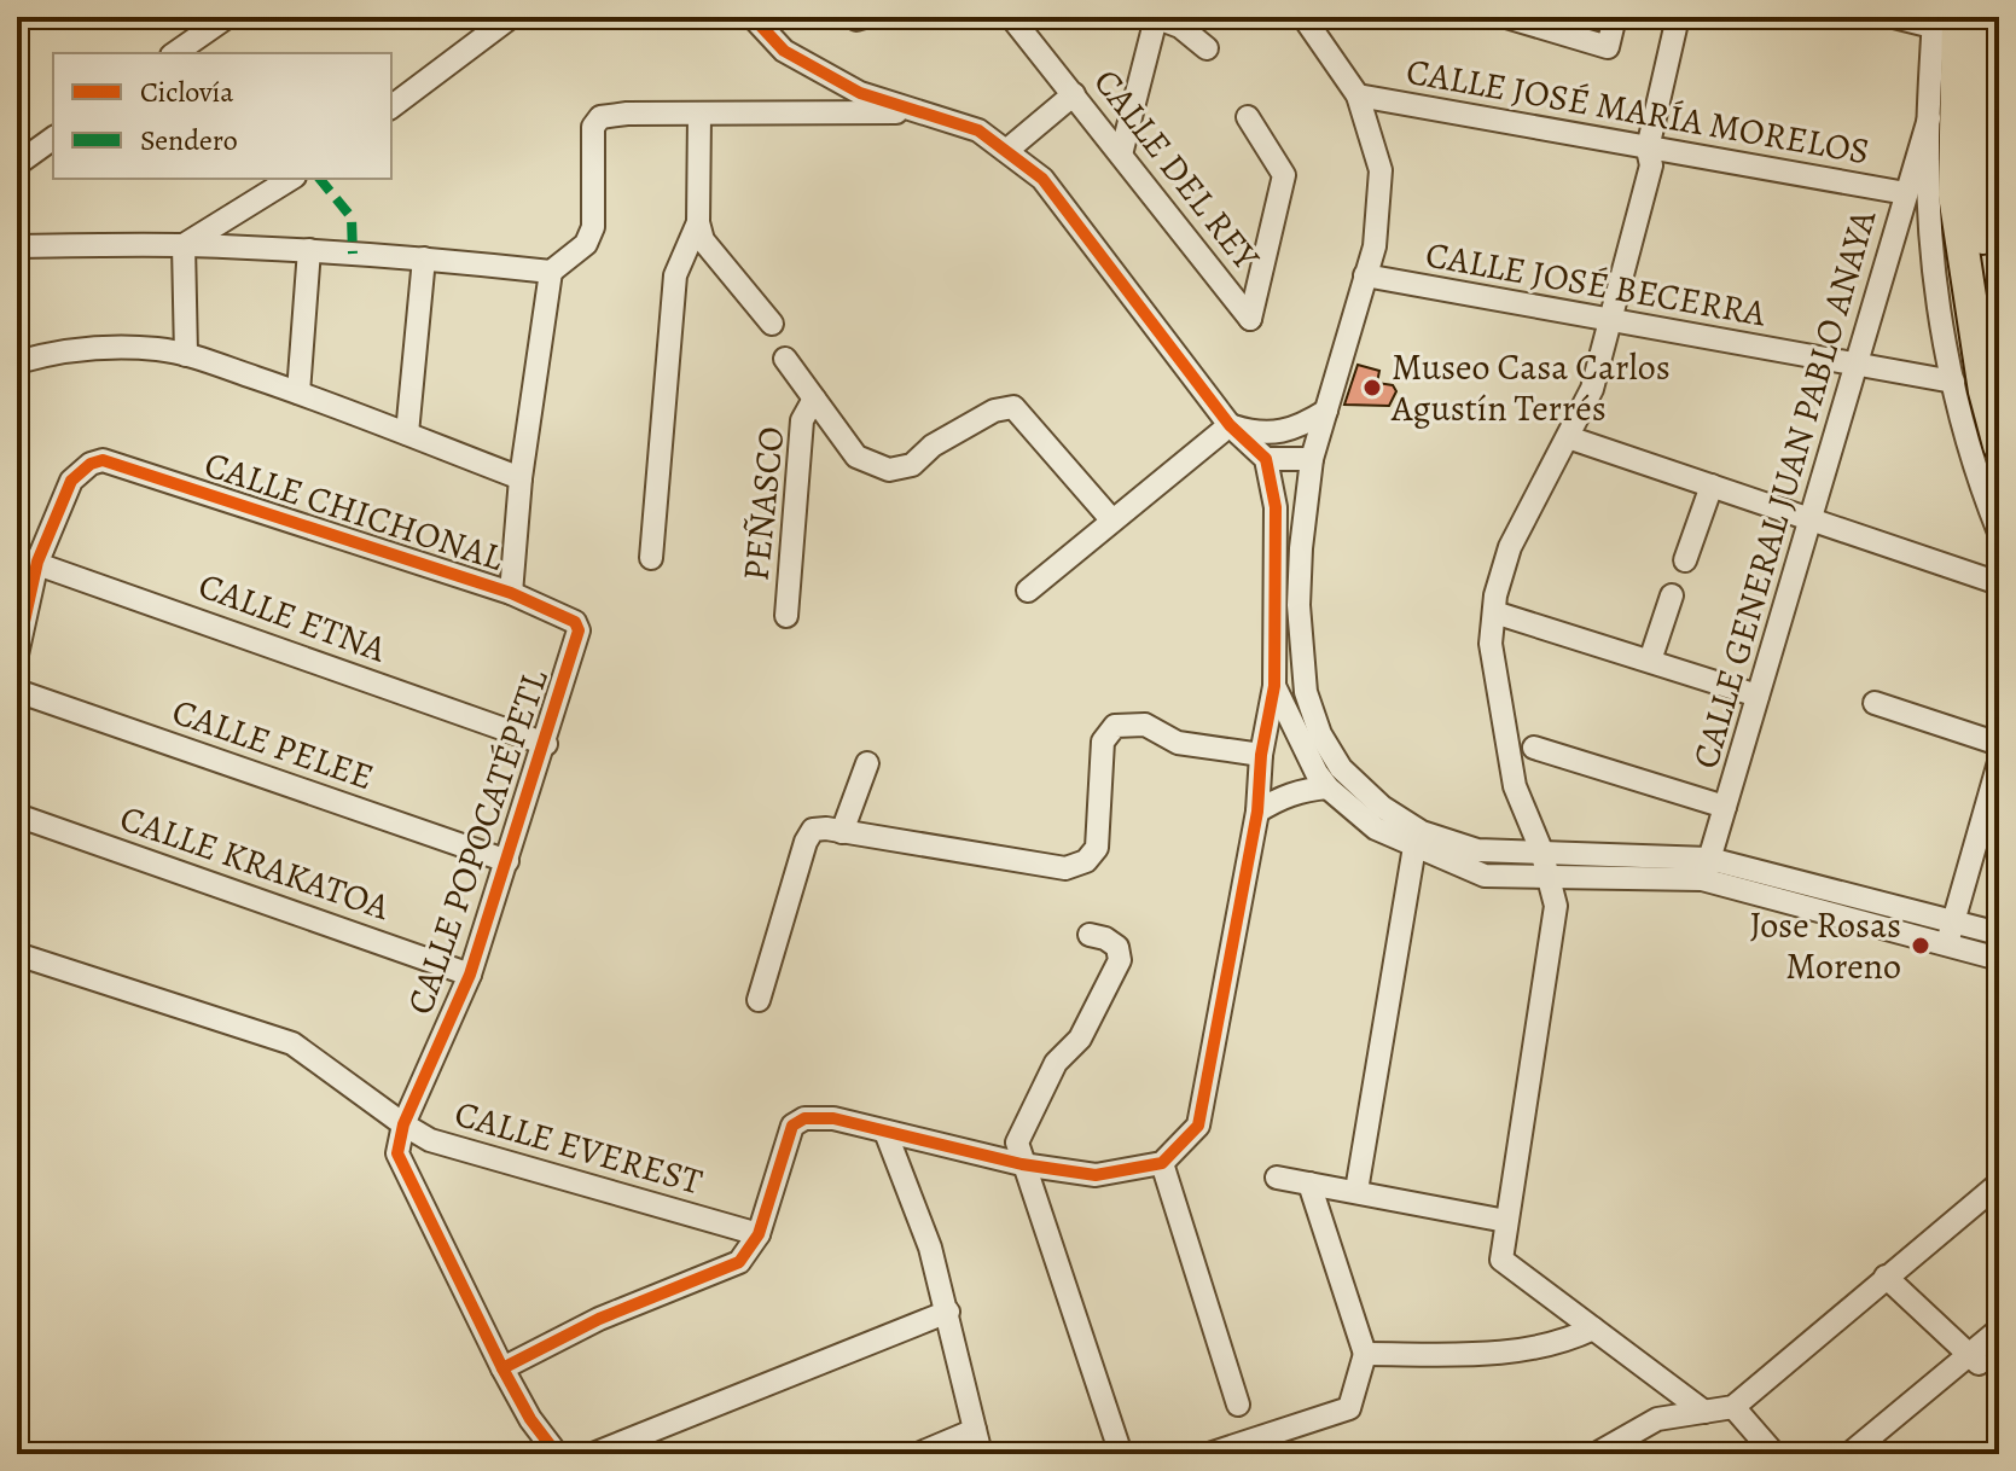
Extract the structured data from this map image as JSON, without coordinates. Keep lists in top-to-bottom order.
{
  "streets": {
    "street": [
      "CALLE JOSÉ MARÍA MORELOS",
      "CALLE DEL REY",
      "CALLE JOSÉ BECERRA",
      "CALLE GENERAL JUAN PABLO ANAYA",
      "PEÑASCO",
      "CALLE CHICHONAL",
      "CALLE ETNA",
      "CALLE PELEE",
      "CALLE POPOCATÉPETL",
      "CALLE KRAKATOA",
      "CALLE EVEREST"
    ]
  },
  "crossings": [
    ["CALLE JOSÉ MARÍA MORELOS", "CALLE GENERAL JUAN PABLO ANAYA"],
    ["CALLE JOSÉ BECERRA", "CALLE GENERAL JUAN PABLO ANAYA"],
    ["CALLE CHICHONAL", "CALLE ETNA"],
    ["CALLE CHICHONAL", "CALLE POPOCATÉPETL"],
    ["CALLE ETNA", "CALLE POPOCATÉPETL"],
    ["CALLE PELEE", "CALLE POPOCATÉPETL"],
    ["CALLE POPOCATÉPETL", "CALLE KRAKATOA"],
    ["CALLE POPOCATÉPETL", "CALLE EVEREST"]
  ],
  "places": ["Museo Casa Carlos Agustín Terrés", "Jose Rosas Moreno"],
  "legend": ["Ciclovía", "Sendero"]
}
